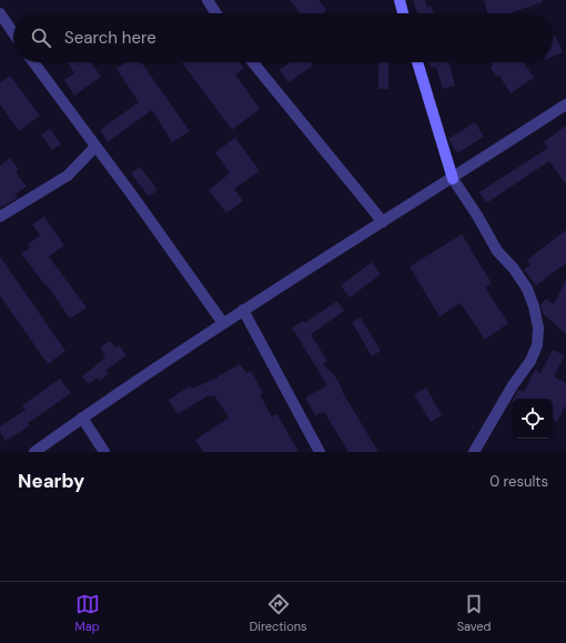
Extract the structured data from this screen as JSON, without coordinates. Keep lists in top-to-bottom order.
{
  "page": {
    "search": "Search here",
    "heading": ["Nearby", "0 results"],
    "nav": ["Map", "Directions", "Saved"]
  }
}
